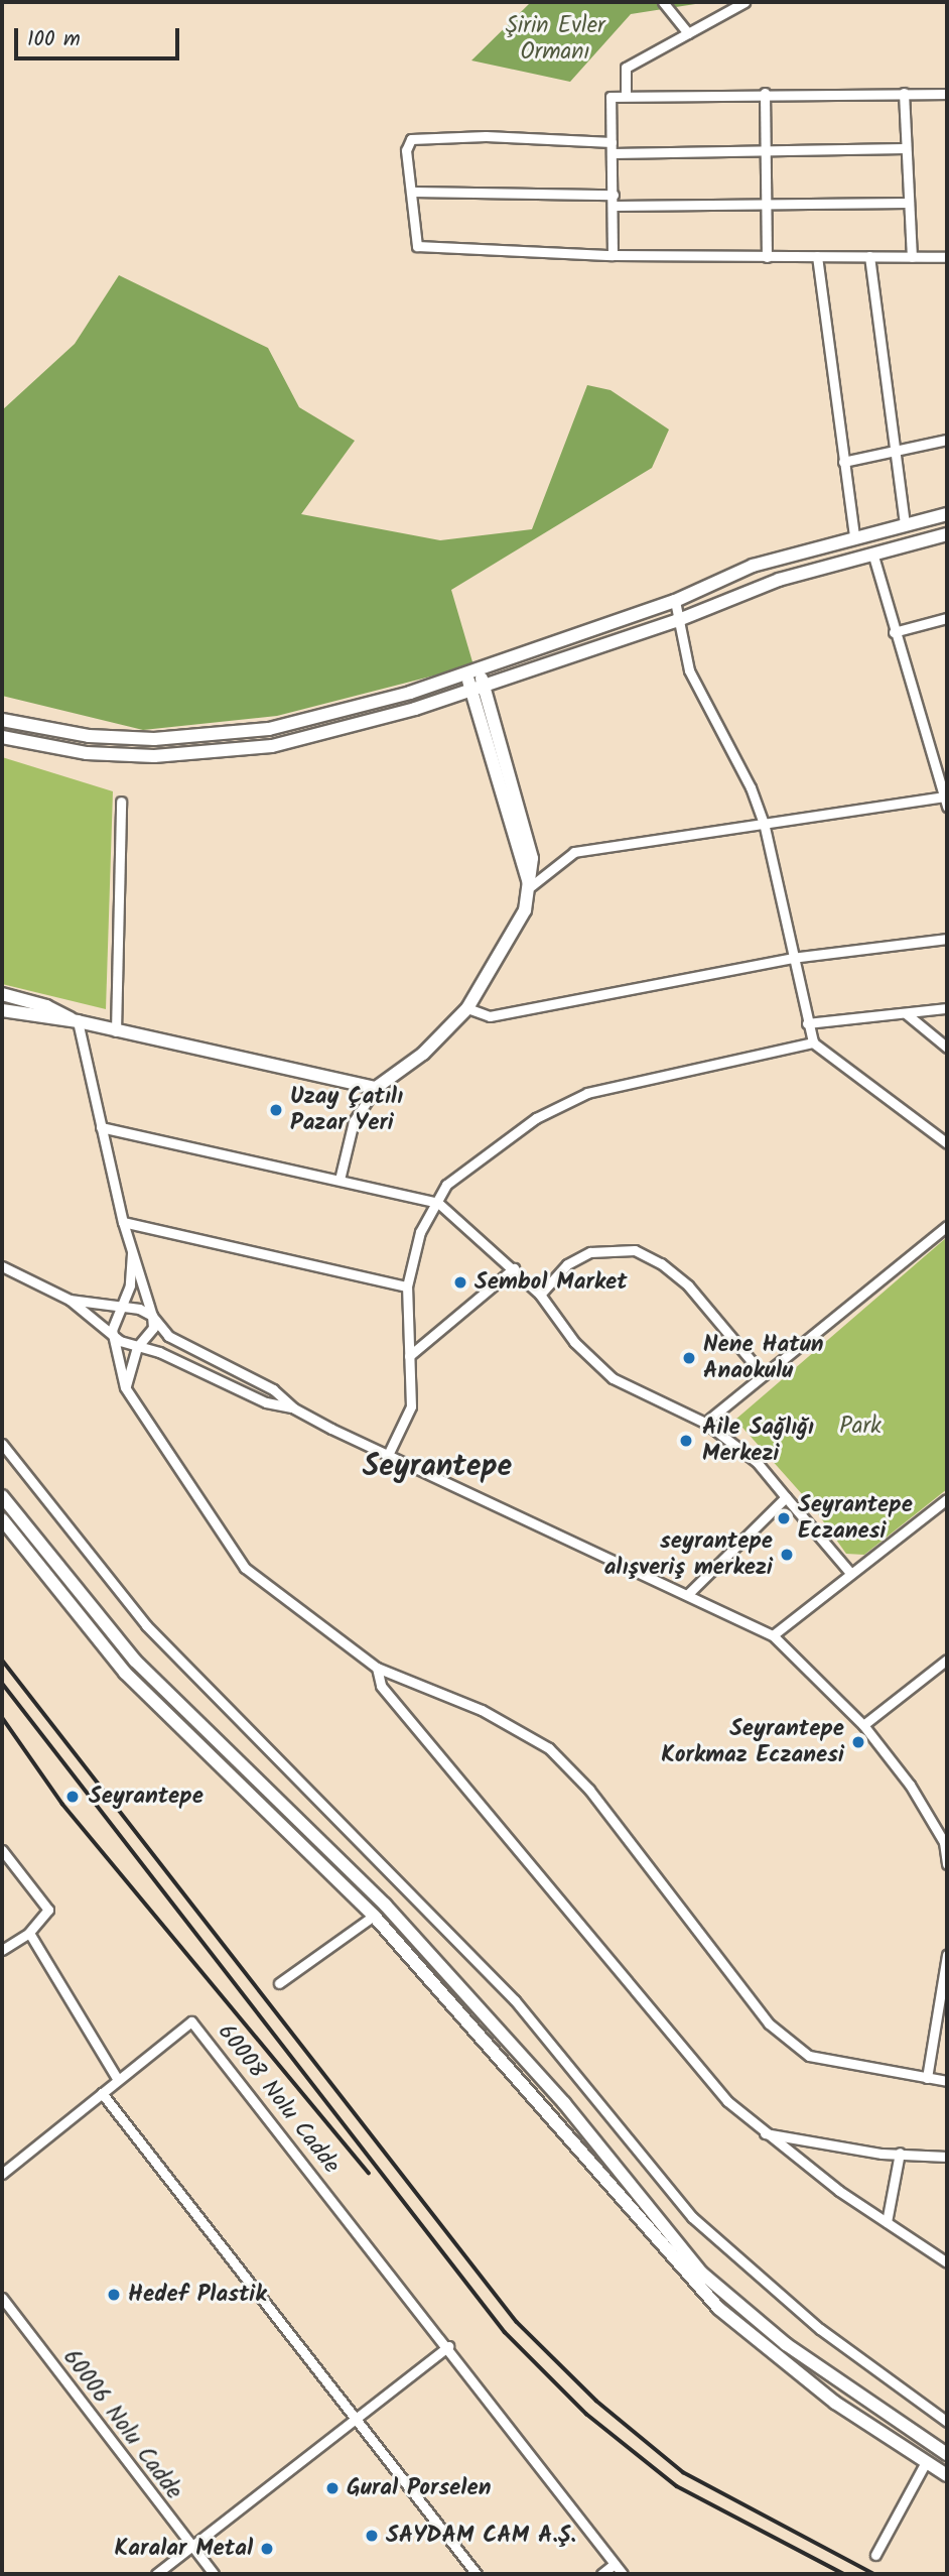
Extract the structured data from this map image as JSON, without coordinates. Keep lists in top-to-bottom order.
{
  "streets": {
    "street": ["60008 Nolu Cadde", "60006 Nolu Cadde"]
  },
  "districts": ["Seyrantepe"],
  "parks": ["Şirin Evler Ormanı", "Park"],
  "places": [
    "Uzay Çatılı Pazar Yeri",
    "Sembol Market",
    "Nene Hatun Anaokulu",
    "Aile Sağlığı Merkezi",
    "Seyrantepe Eczanesi",
    "seyrantepe alışveriş merkezi",
    "Seyrantepe Korkmaz Eczanesi",
    "Seyrantepe",
    "Hedef Plastik",
    "Gural Porselen",
    "SAYDAM CAM A.Ş.",
    "Karalar Metal"
  ],
  "scale_bar": "100 m"
}
